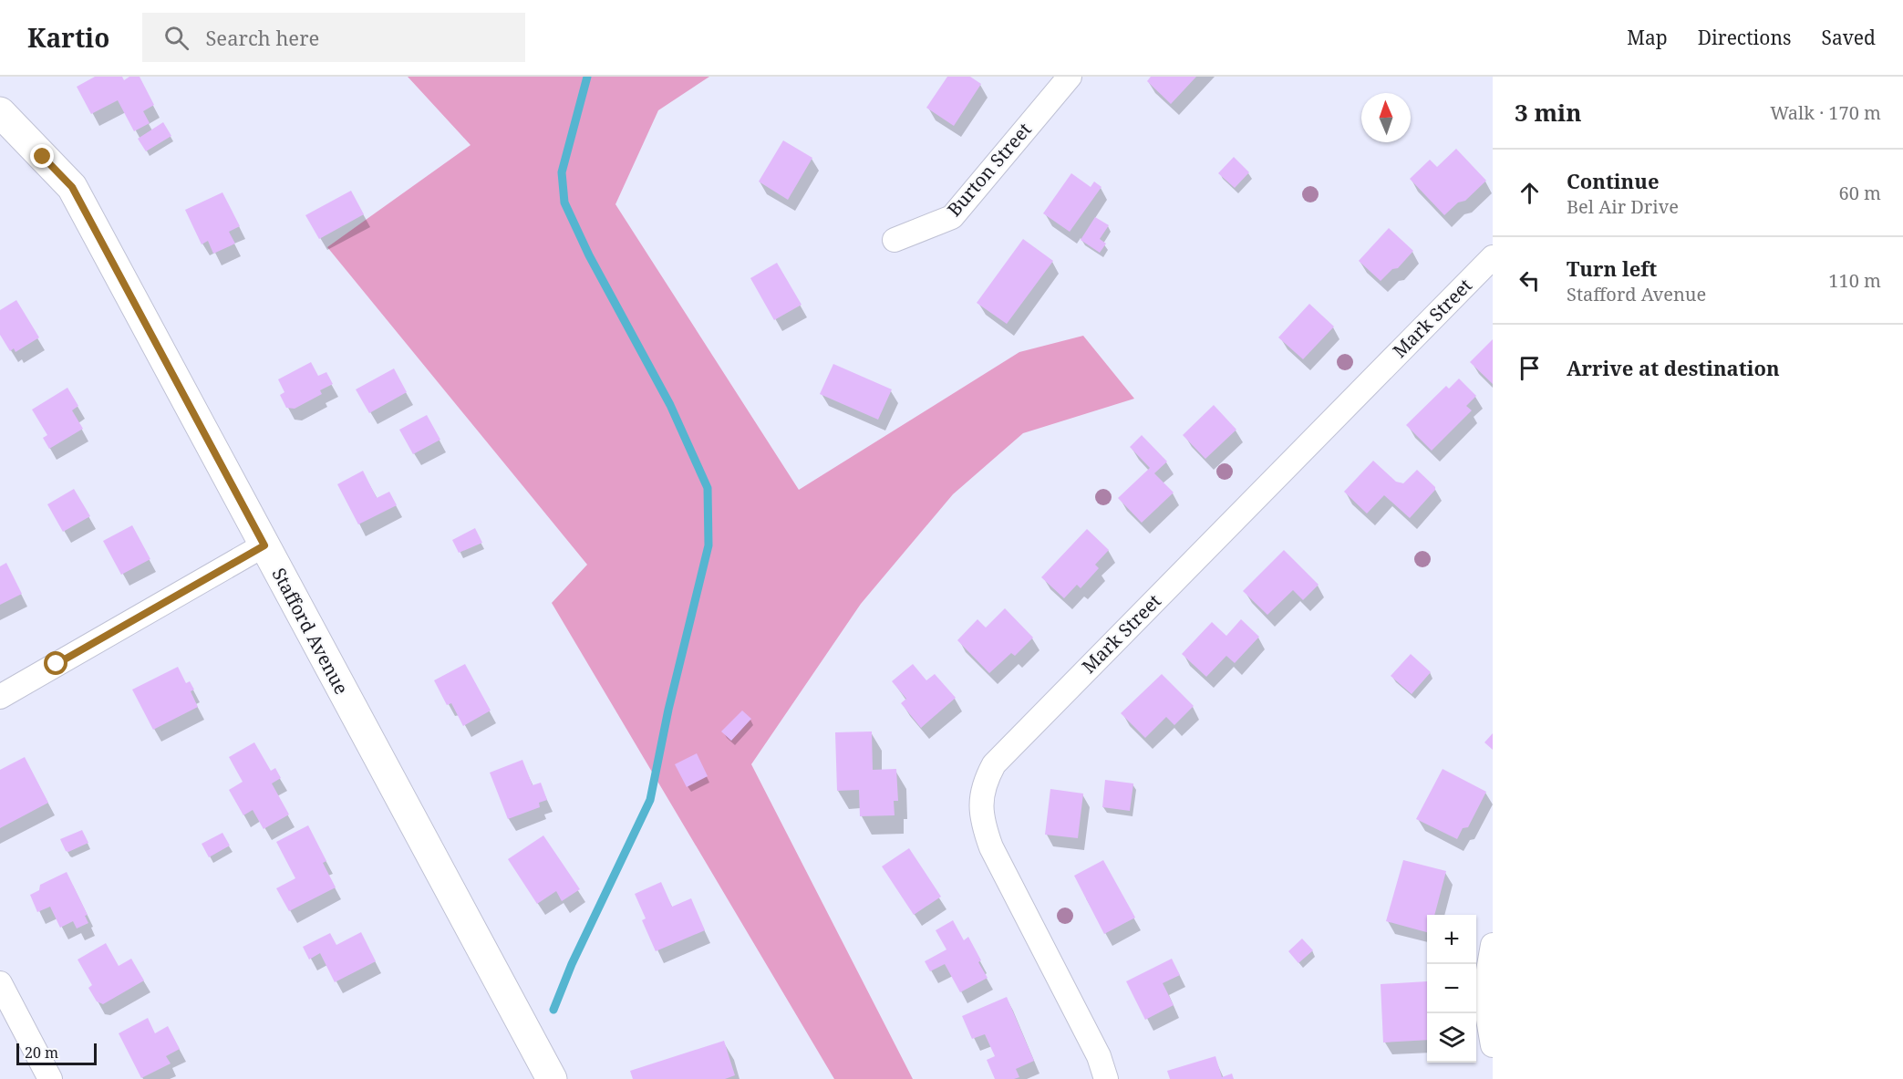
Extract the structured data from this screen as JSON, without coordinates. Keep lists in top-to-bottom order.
{
  "streets": {
    "main road": ["Stafford Avenue"],
    "street": ["Burton Street", "Mark Street"]
  },
  "scale_bar": "20 m",
  "north": "top",
  "page": {
    "header": "Kartio",
    "search": "Search here",
    "nav": ["Map", "Directions", "Saved"],
    "heading": ["3 min", "Walk · 170 m"],
    "list": [
      ["Continue", "Bel Air Drive", "60 m"],
      ["Turn left", "Stafford Avenue", "110 m"],
      "Arrive at destination"
    ],
    "map_buttons": ["+", "−"],
    "scale": "20 m"
  }
}
